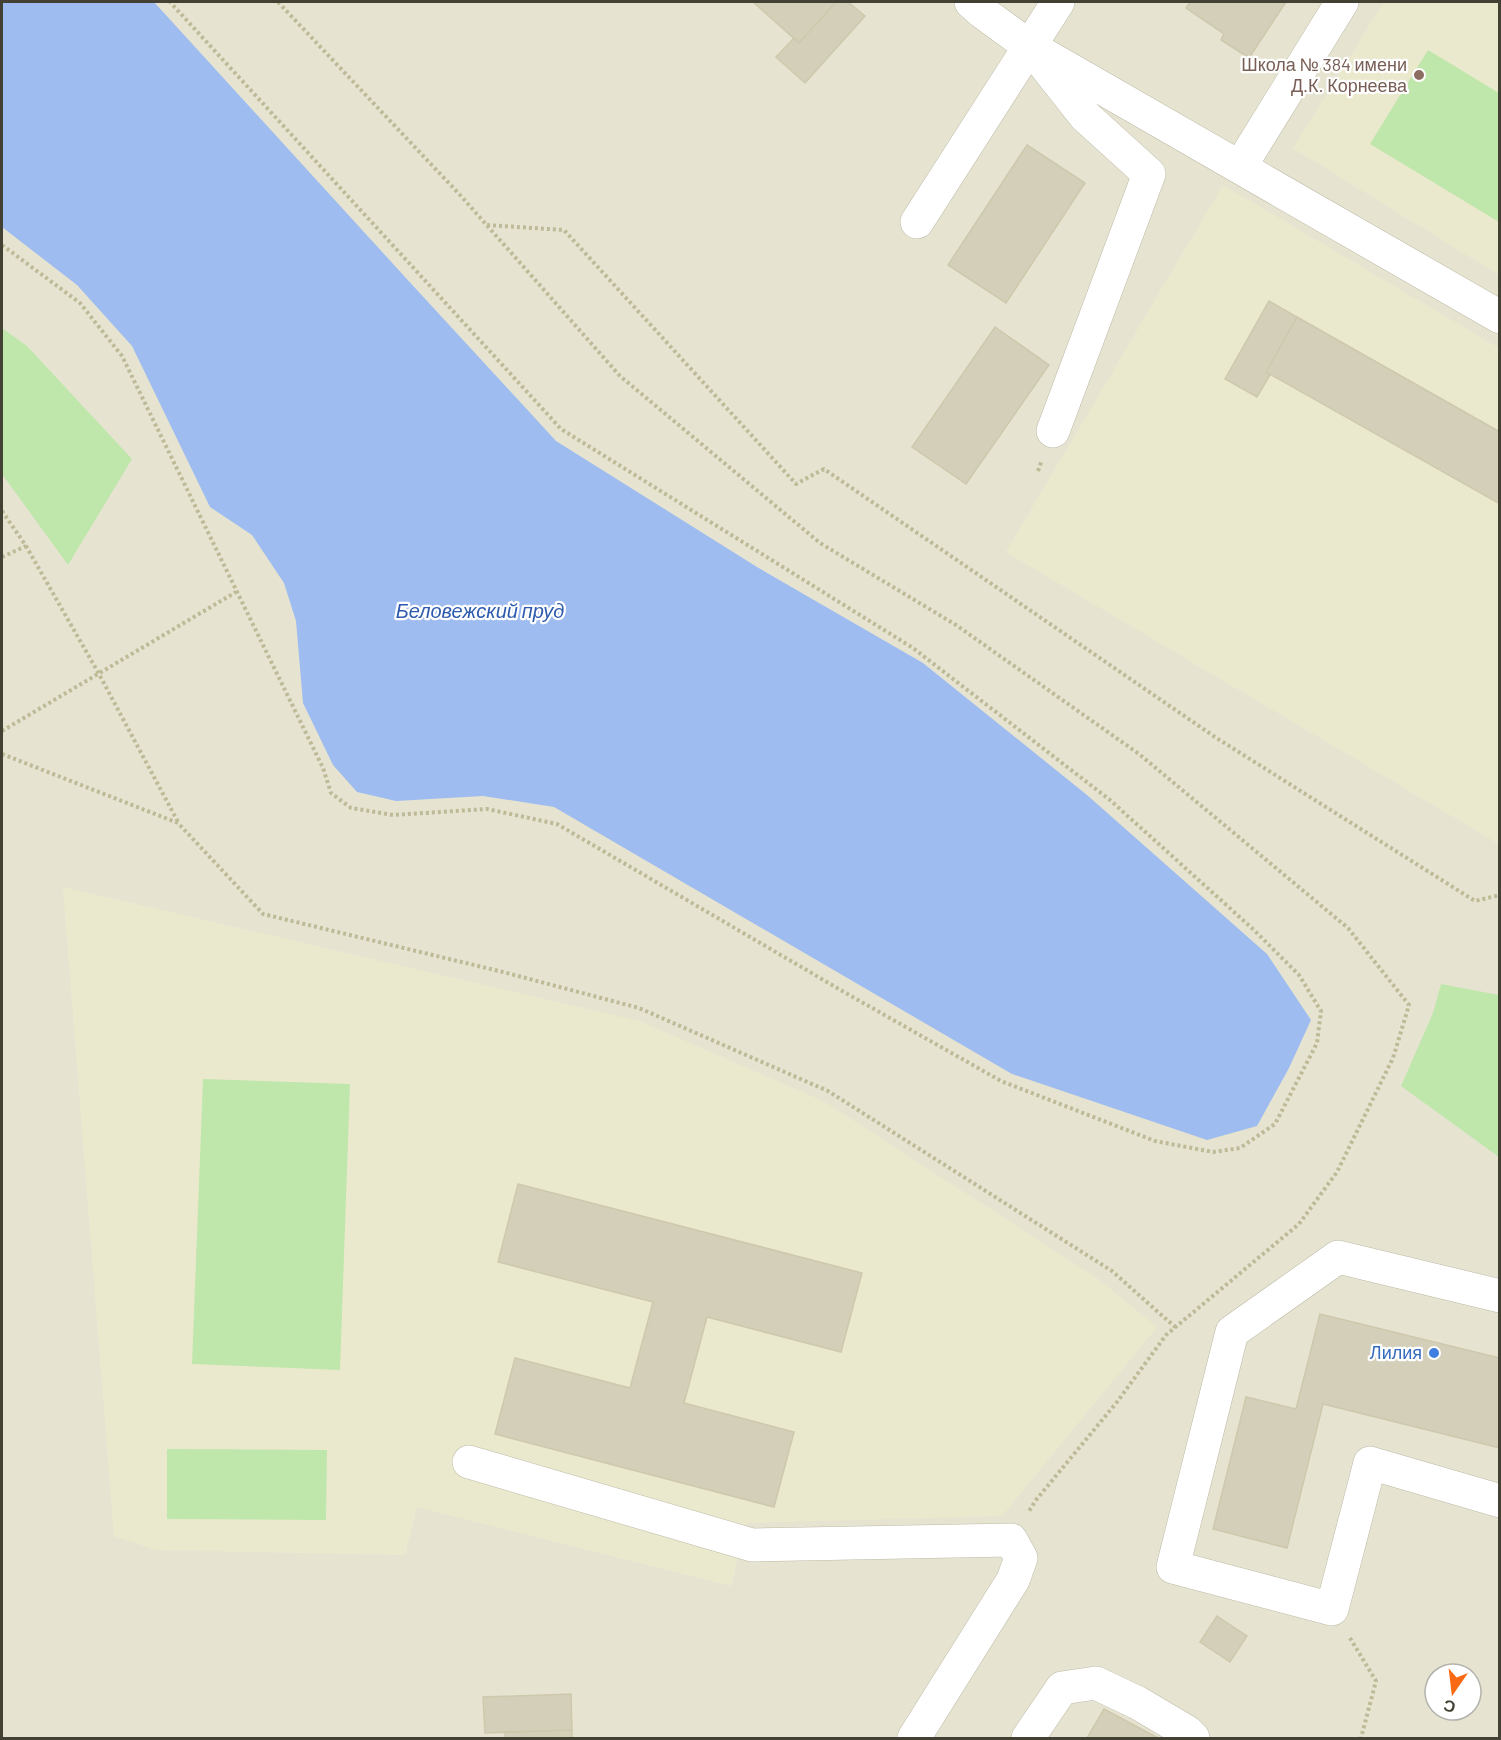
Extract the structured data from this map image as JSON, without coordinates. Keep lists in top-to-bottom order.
{
  "water": ["Беловежский пруд"],
  "places": ["Школа № 384 имени Д.К. Корнеева", "Лилия"],
  "north": "bottom"
}
